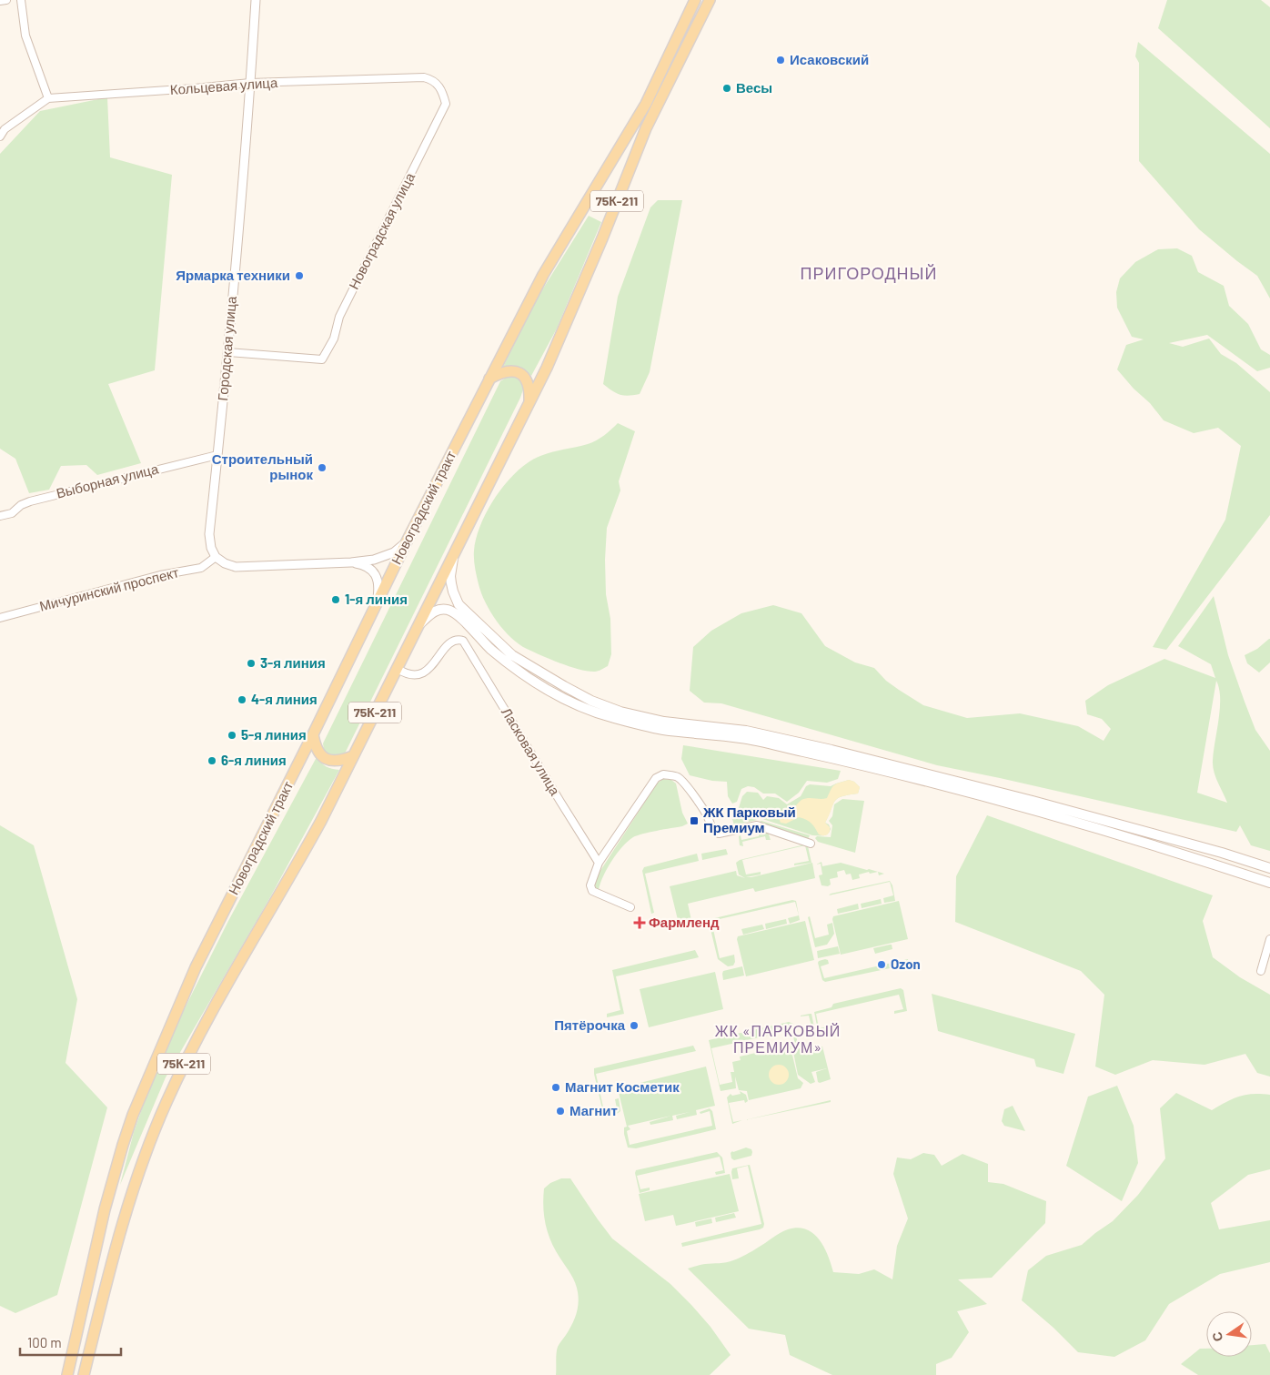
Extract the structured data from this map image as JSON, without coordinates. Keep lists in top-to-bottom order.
{
  "streets": {
    "main road": ["75К-211", "Новоградский тракт"],
    "street": [
      "Кольцевая улица",
      "Новоградская улица",
      "Городская улица",
      "Выборная улица",
      "Мичуринский проспект",
      "Ласковая улица"
    ]
  },
  "crossings": [
    ["Кольцевая улица", "Новоградская улица"],
    ["Кольцевая улица", "Городская улица"],
    ["75К-211", "Ласковая улица"],
    ["Новоградская улица", "Городская улица"],
    ["Городская улица", "Выборная улица"],
    ["Городская улица", "Мичуринский проспект"]
  ],
  "districts": ["ПРИГОРОДНЫЙ", "ЖК «ПАРКОВЫЙ ПРЕМИУМ»"],
  "places": {
    "other": [
      "Исаковский",
      "Весы",
      "Ярмарка техники",
      "Строительный рынок",
      "1-я линия",
      "3-я линия",
      "4-я линия",
      "5-я линия",
      "6-я линия",
      "Ozon",
      "Пятёрочка",
      "Магнит Косметик",
      "Магнит"
    ],
    "transit": ["ЖК Парковый Премиум"],
    "health": ["Фармленд"]
  },
  "scale_bar": "100 m",
  "north": "left"
}
